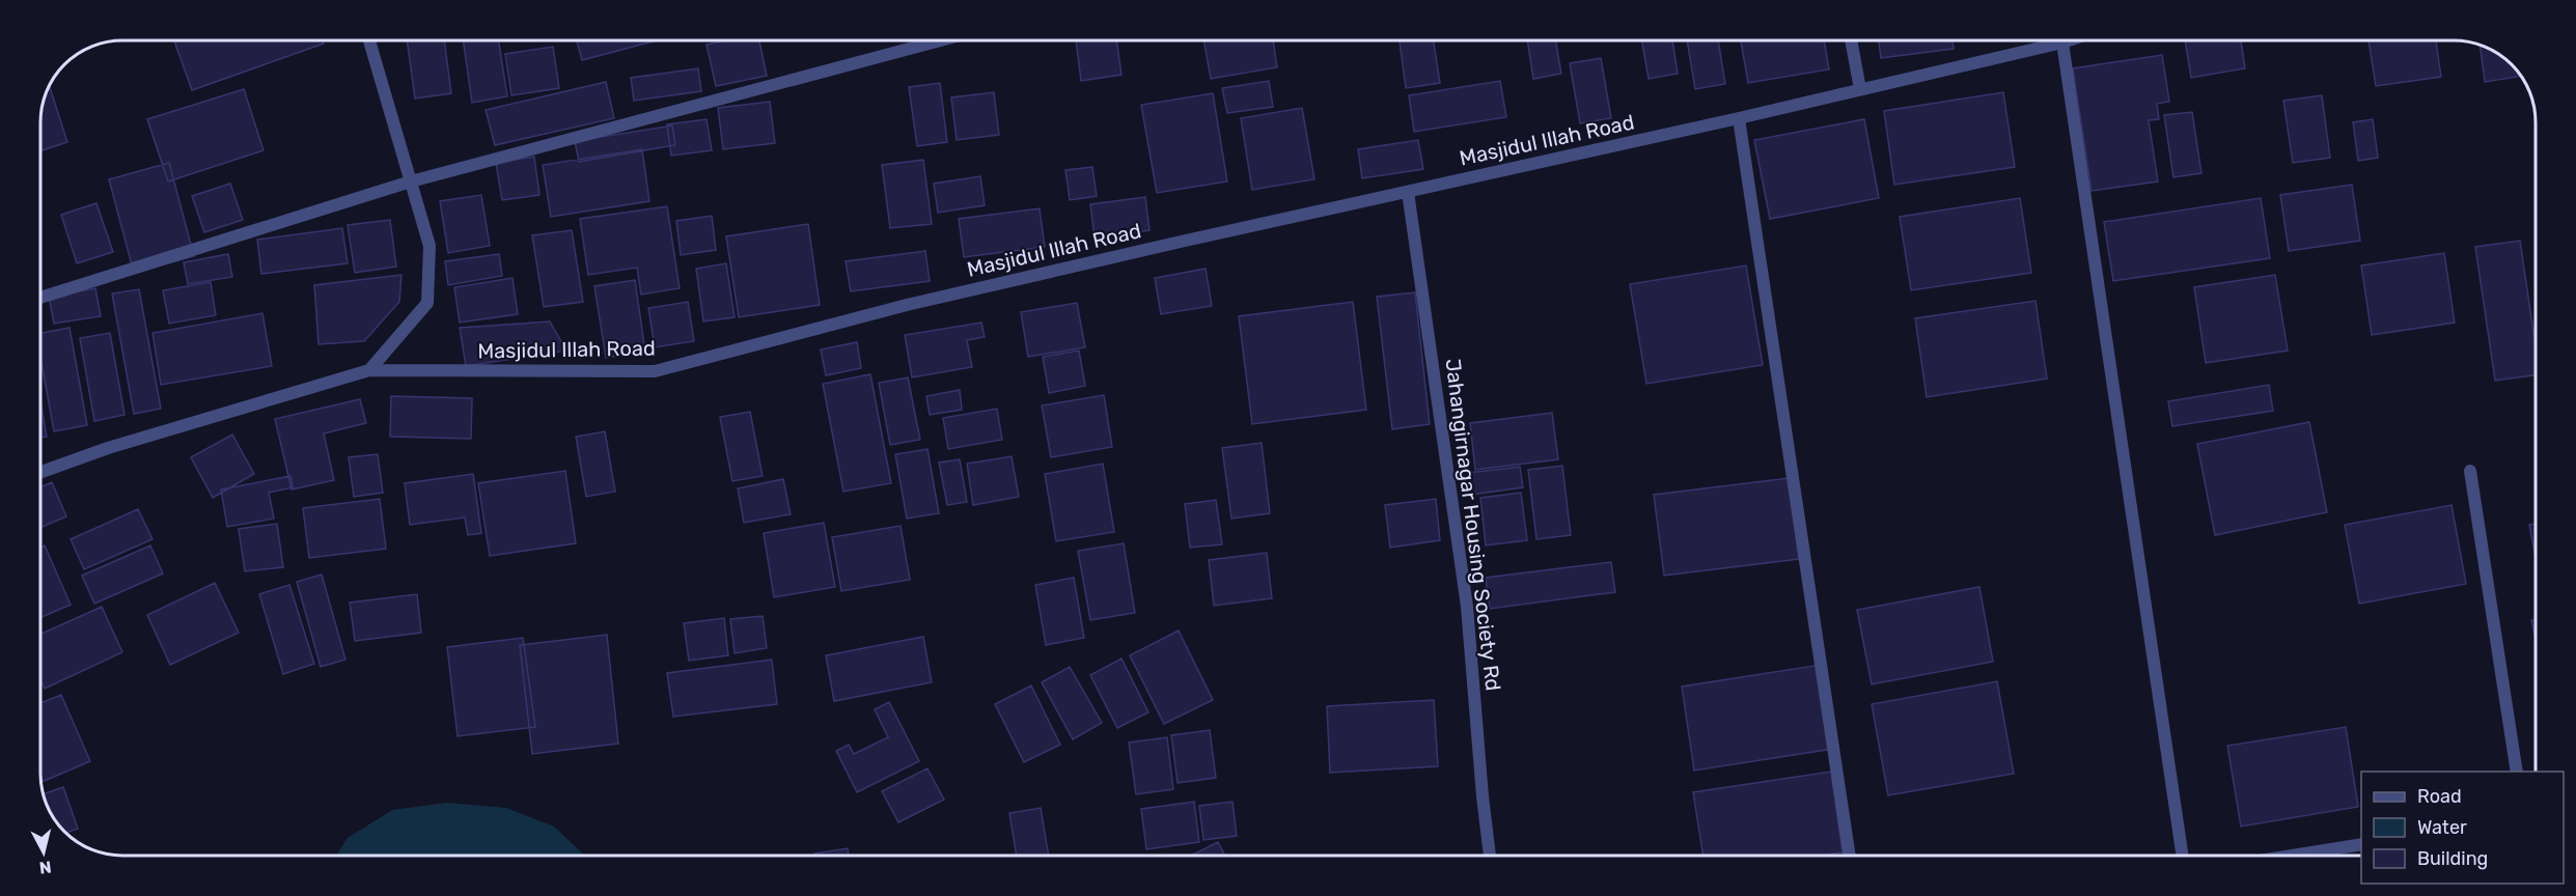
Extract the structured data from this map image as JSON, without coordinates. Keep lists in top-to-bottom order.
{
  "streets": {
    "street": ["Masjidul Illah Road", "Jahangirnagar Housing Society Rd"]
  },
  "crossings": [
    ["Masjidul Illah Road", "Jahangirnagar Housing Society Rd"]
  ],
  "legend": ["Road", "Water", "Building"],
  "north": "bottom"
}
